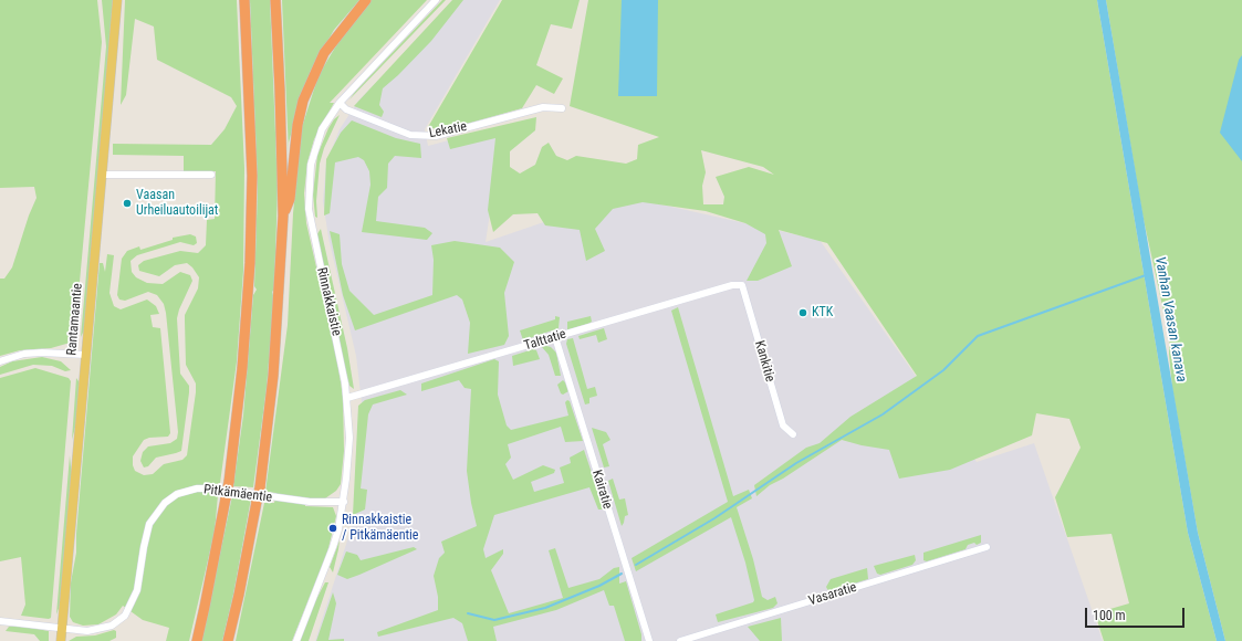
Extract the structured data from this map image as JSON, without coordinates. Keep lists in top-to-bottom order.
{
  "streets": {
    "main road": ["Rantamaantie"],
    "street": [
      "Lekatie",
      "Rinnakkaistie",
      "Talttatie",
      "Kankitie",
      "Kairatie",
      "Pitkämäentie",
      "Vasaratie"
    ]
  },
  "crossings": [
    ["Lekatie", "Rinnakkaistie"],
    ["Rinnakkaistie", "Talttatie"],
    ["Rinnakkaistie", "Pitkämäentie"],
    ["Rantamaantie", "Pitkämäentie"],
    ["Talttatie", "Kankitie"],
    ["Talttatie", "Kairatie"]
  ],
  "water": ["Vanhan Vaasan kanava"],
  "places": ["Vaasan Urheiluautoilijat", "KTK", "Rinnakkaistie / Pitkämäentie"],
  "scale_bar": "100 m"
}
